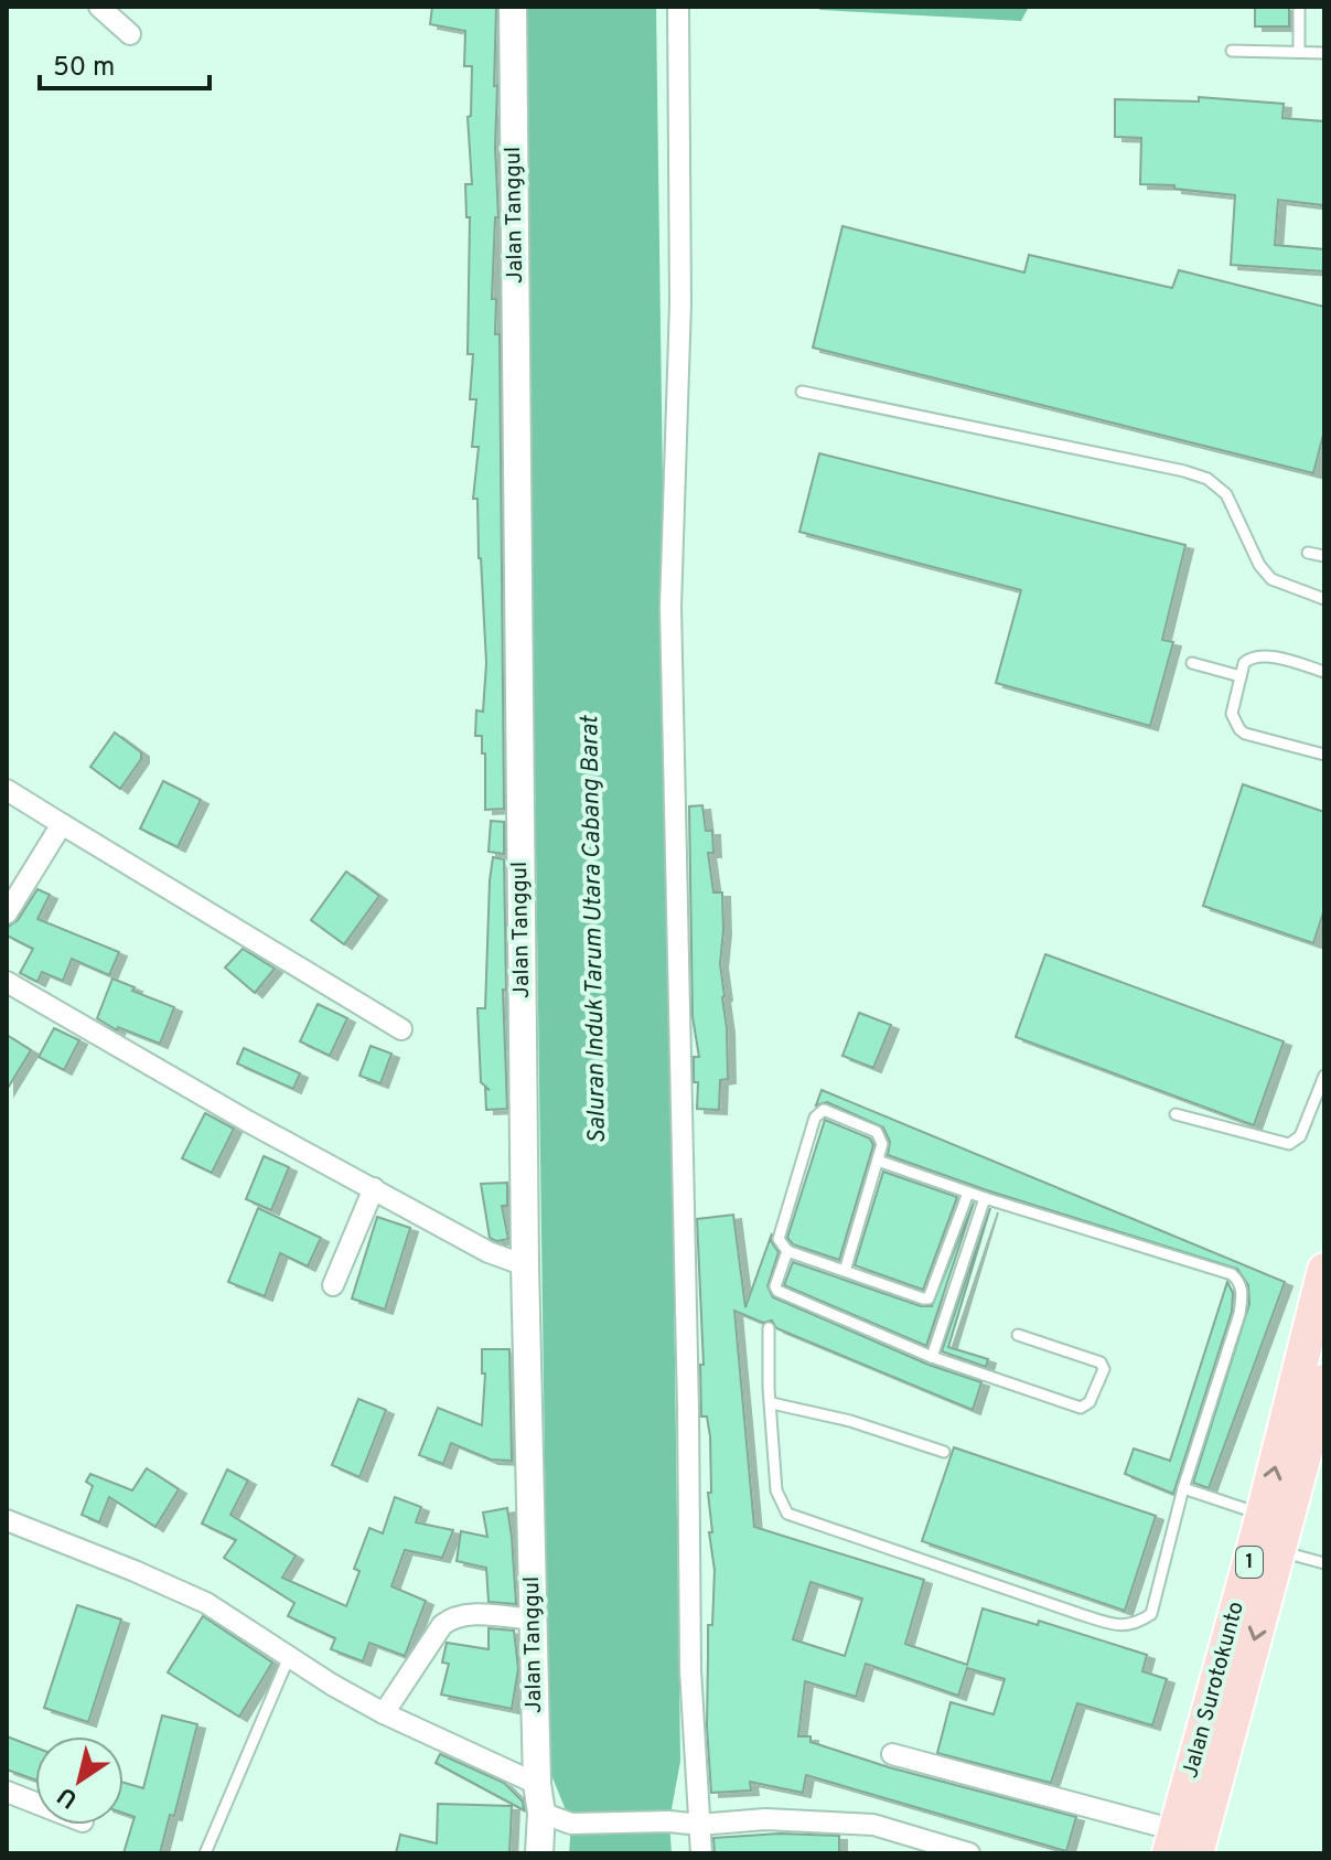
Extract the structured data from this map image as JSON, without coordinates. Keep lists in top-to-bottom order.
{
  "streets": {
    "main road": ["1", "Jalan Surotokunto"],
    "street": ["Jalan Tanggul"]
  },
  "water": ["Saluran Induk Tarum Utara Cabang Barat"],
  "scale_bar": "50 m",
  "north": "bottom left"
}
